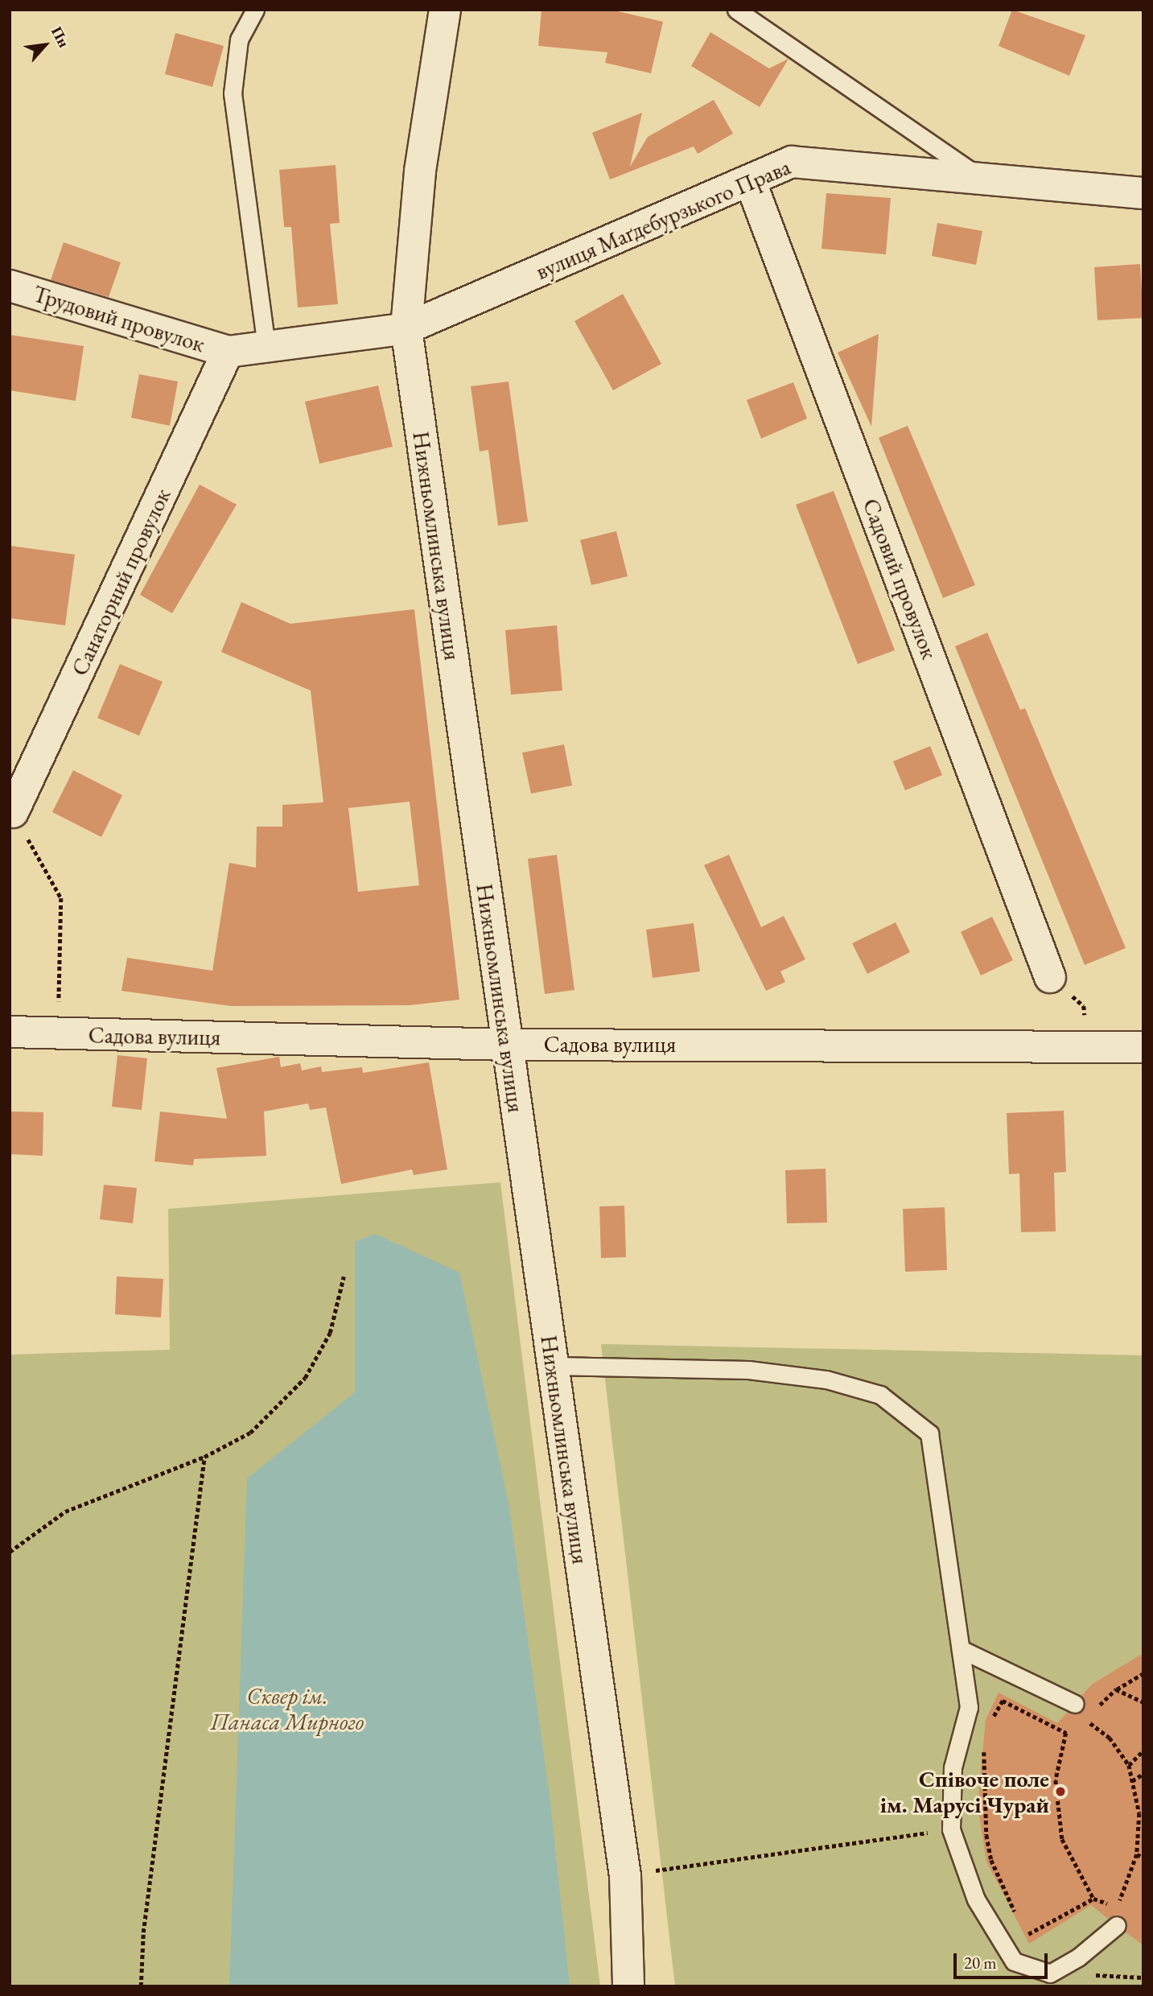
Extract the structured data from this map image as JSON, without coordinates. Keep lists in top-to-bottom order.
{
  "streets": {
    "street": [
      "вулиця Маґдебурзького Права",
      "Трудовий провулок",
      "Нижньомлинська вулиця",
      "Садовий провулок",
      "Санаторний провулок",
      "Садова вулиця"
    ]
  },
  "crossings": [
    ["вулиця Маґдебурзького Права", "Трудовий провулок"],
    ["вулиця Маґдебурзького Права", "Нижньомлинська вулиця"],
    ["вулиця Маґдебурзького Права", "Садовий провулок"],
    ["вулиця Маґдебурзького Права", "Санаторний провулок"],
    ["Трудовий провулок", "Санаторний провулок"],
    ["Нижньомлинська вулиця", "Садова вулиця"]
  ],
  "parks": ["Сквер ім. Панаса Мирного"],
  "places": ["Співоче поле ім. Марусі Чурай"],
  "scale_bar": "20 m",
  "north": "top right"
}
